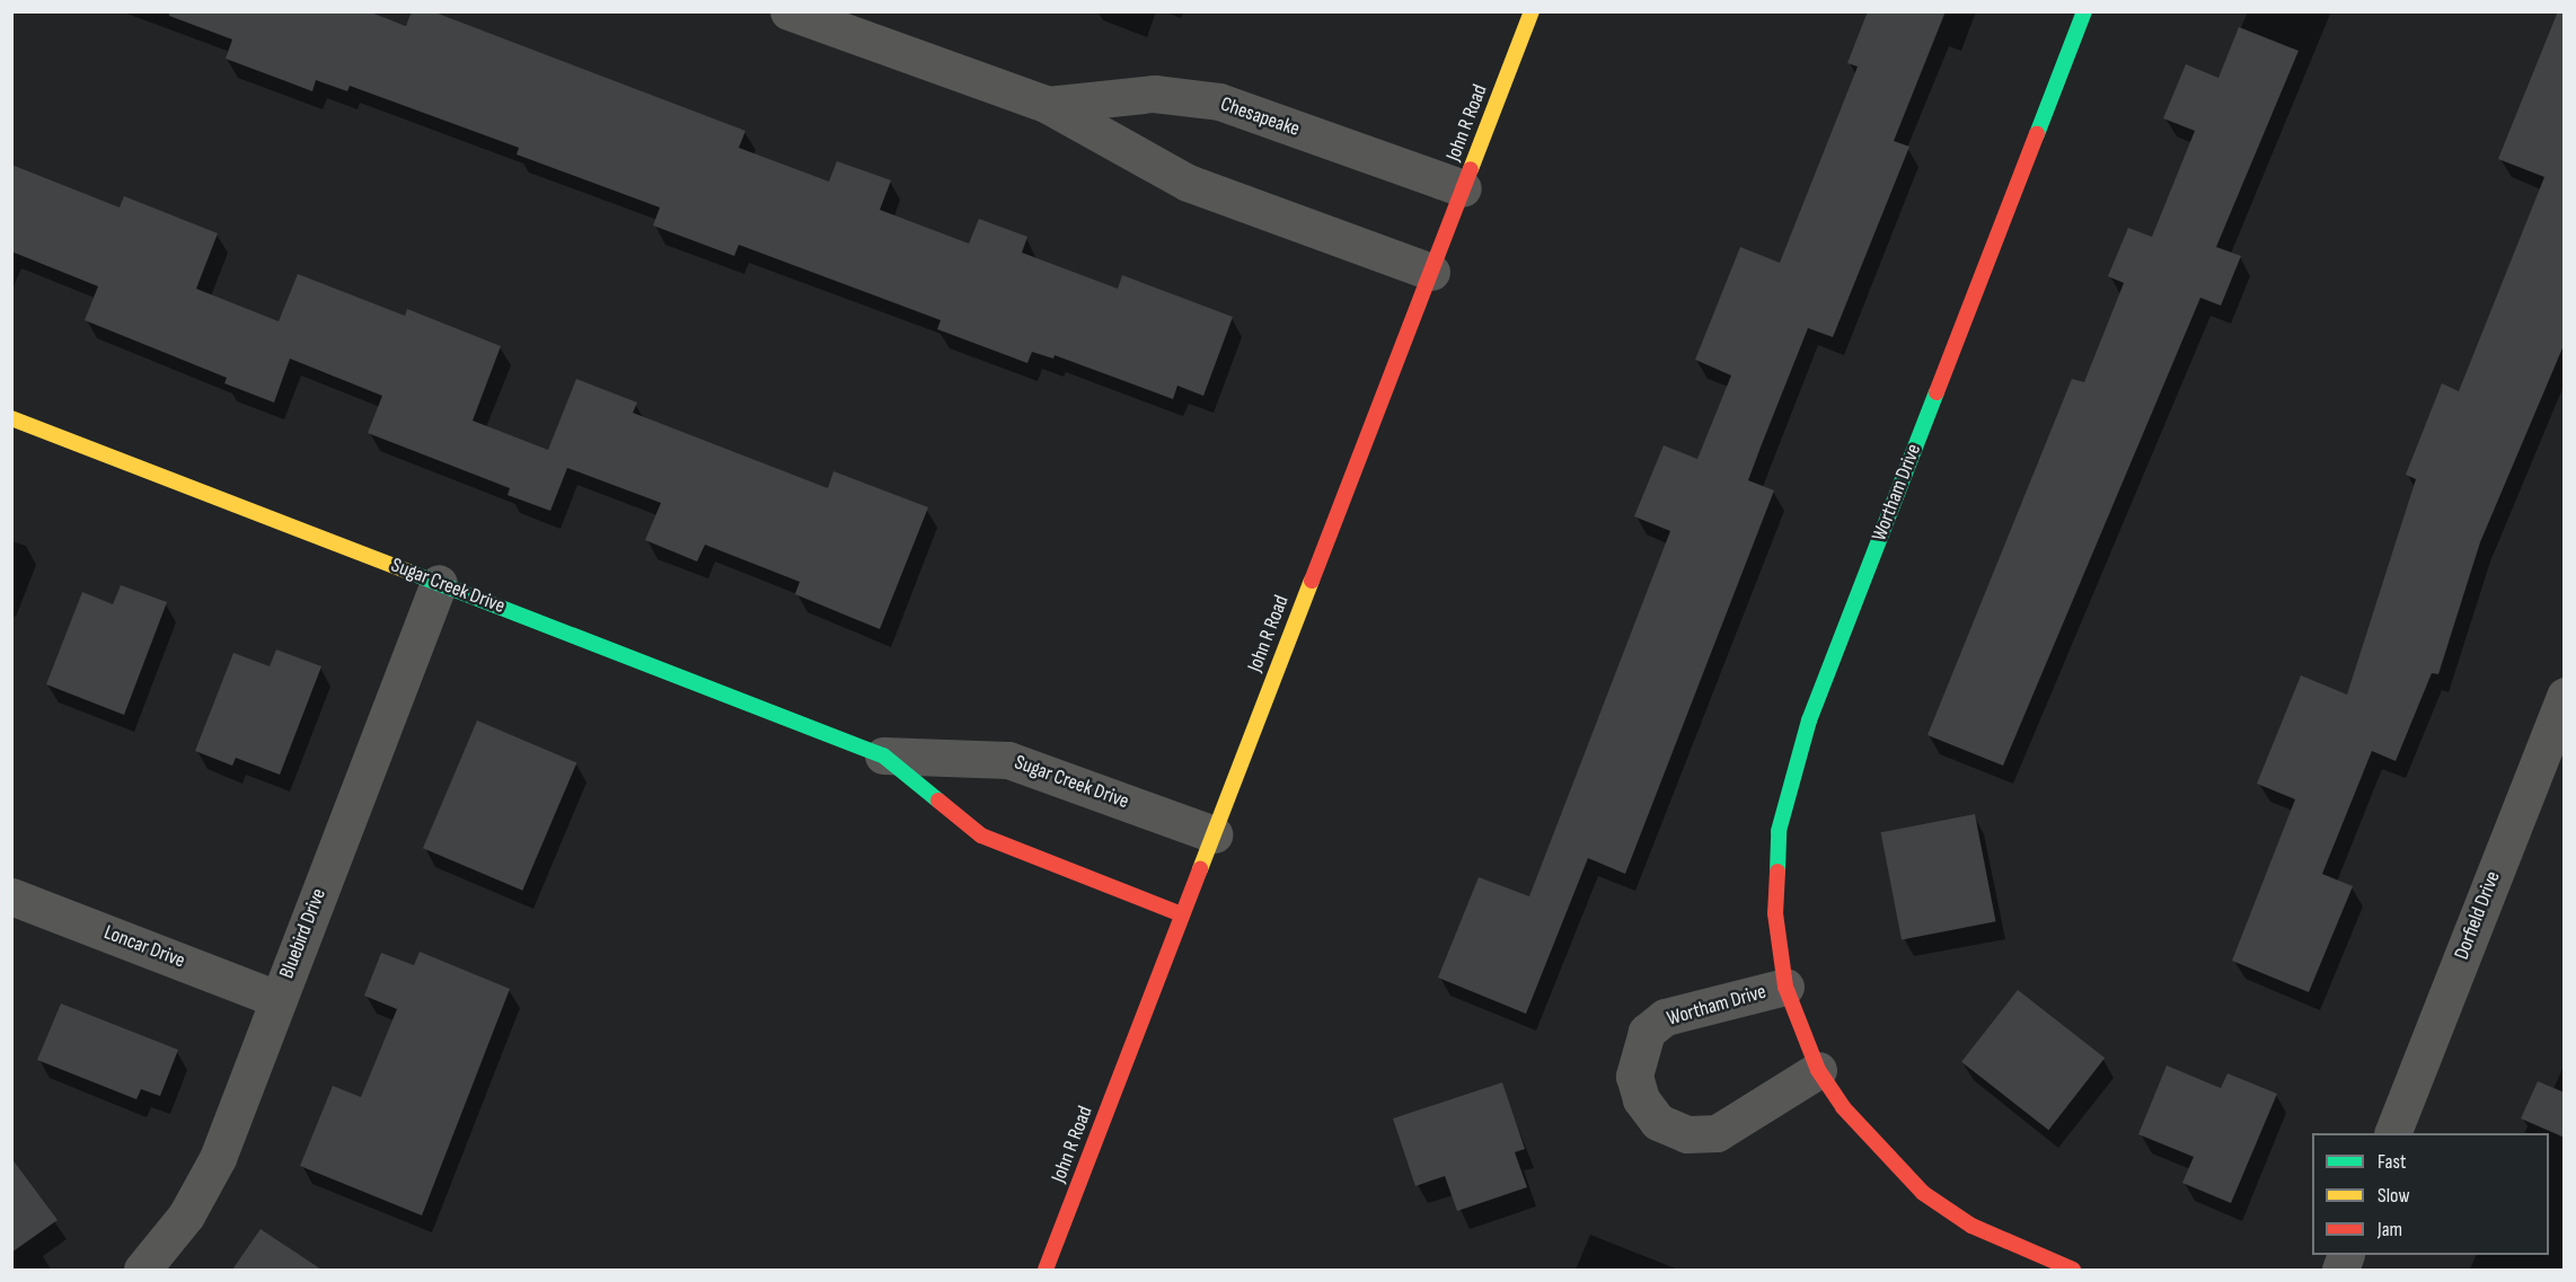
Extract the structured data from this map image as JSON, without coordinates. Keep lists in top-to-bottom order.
{
  "streets": {
    "street": [
      "Chesapeake",
      "John R Road",
      "Wortham Drive",
      "Sugar Creek Drive",
      "Dorfield Drive",
      "Bluebird Drive",
      "Loncar Drive"
    ]
  },
  "crossings": [
    ["Chesapeake", "John R Road"],
    ["John R Road", "Sugar Creek Drive"],
    ["Sugar Creek Drive", "Bluebird Drive"],
    ["Bluebird Drive", "Loncar Drive"]
  ],
  "legend": ["Fast", "Slow", "Jam"]
}
